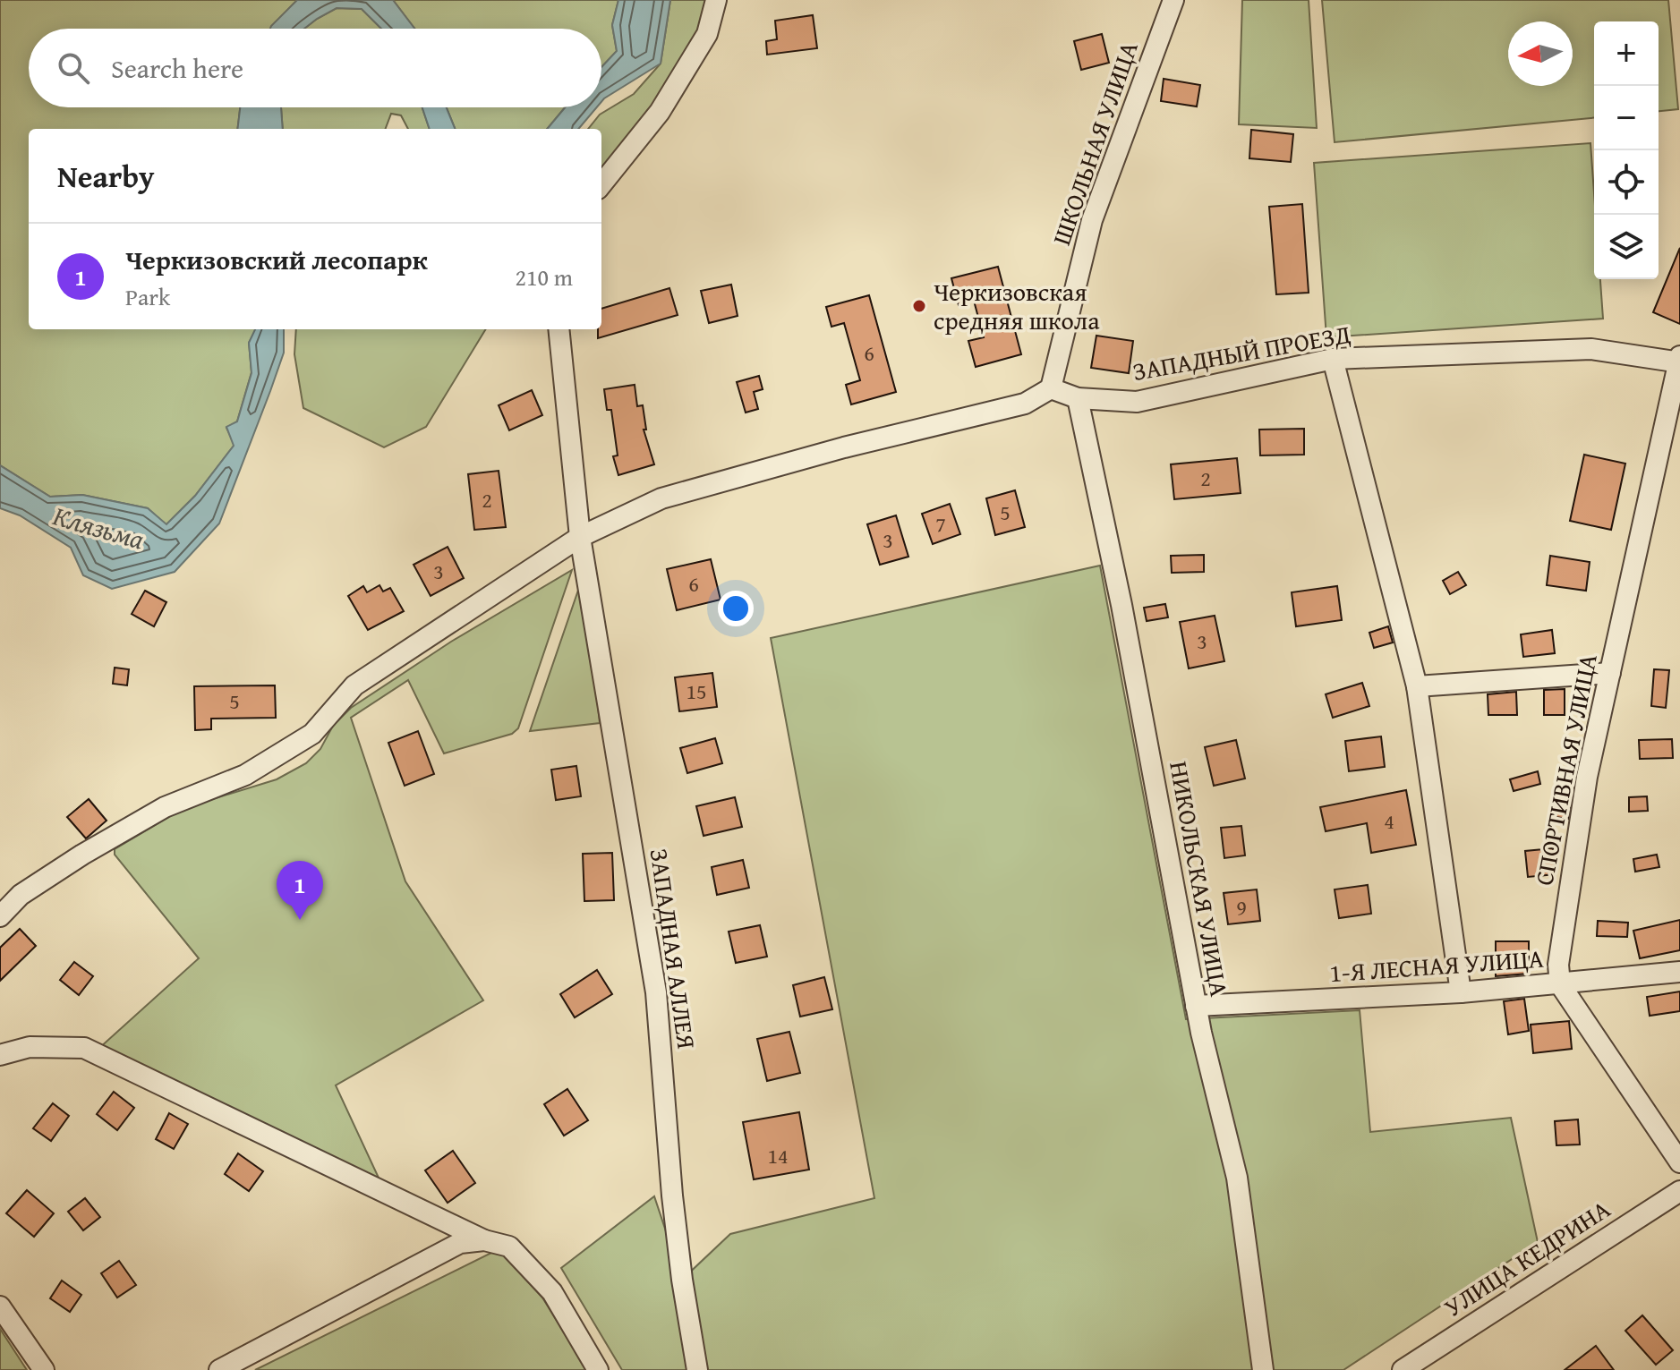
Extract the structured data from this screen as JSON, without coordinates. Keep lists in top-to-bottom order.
{
  "streets": {
    "street": [
      "ШКОЛЬНАЯ УЛИЦА",
      "ЗАПАДНЫЙ ПРОЕЗД",
      "СПОРТИВНАЯ УЛИЦА",
      "НИКОЛЬСКАЯ УЛИЦА",
      "ЗАПАДНАЯ АЛЛЕЯ",
      "1-Я ЛЕСНАЯ УЛИЦА",
      "УЛИЦА КЕДРИНА"
    ]
  },
  "crossings": [
    ["ШКОЛЬНАЯ УЛИЦА", "ЗАПАДНЫЙ ПРОЕЗД"],
    ["ЗАПАДНЫЙ ПРОЕЗД", "СПОРТИВНАЯ УЛИЦА"],
    ["ЗАПАДНЫЙ ПРОЕЗД", "НИКОЛЬСКАЯ УЛИЦА"],
    ["СПОРТИВНАЯ УЛИЦА", "1-Я ЛЕСНАЯ УЛИЦА"],
    ["НИКОЛЬСКАЯ УЛИЦА", "1-Я ЛЕСНАЯ УЛИЦА"]
  ],
  "water": ["Клязьма"],
  "places": ["Черкизовская средняя школа"],
  "house_numbers": [
    "6",
    "2",
    "2",
    "5",
    "7",
    "3",
    "3",
    "6",
    "3",
    "15",
    "5",
    "4",
    "9",
    "14"
  ],
  "north": "left",
  "page": {
    "map_buttons": ["+", "−"],
    "search": "Search here",
    "heading": "Nearby",
    "list": [
      {
        "mark": "1",
        "name": "Черкизовский лесопарк",
        "note": "Park",
        "value": "210 m"
      }
    ],
    "pins": "1"
  }
}
